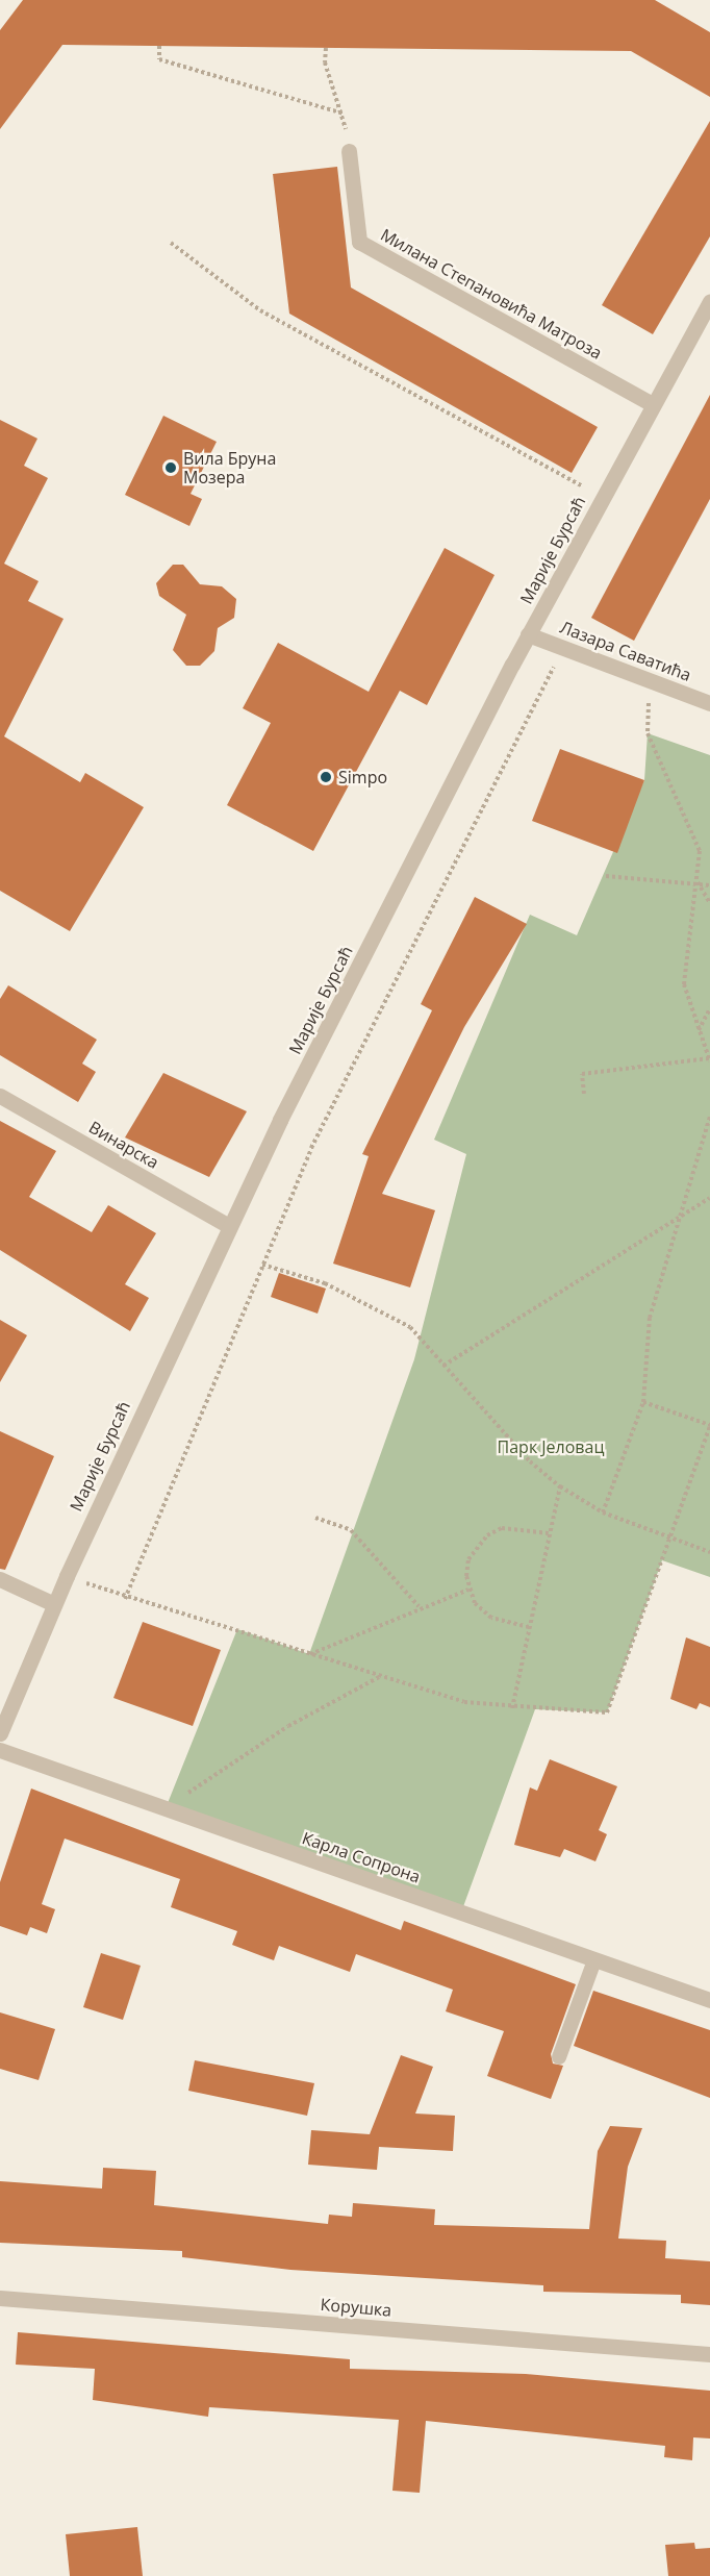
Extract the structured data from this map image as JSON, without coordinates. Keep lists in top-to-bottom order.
{
  "streets": {
    "street": [
      "Милана Степановића Матроза",
      "Марије Бурсаћ",
      "Лазара Саватића",
      "Винарска",
      "Карла Сопрона",
      "Корушка"
    ]
  },
  "crossings": [
    ["Милана Степановића Матроза", "Марије Бурсаћ"],
    ["Марије Бурсаћ", "Лазара Саватића"],
    ["Марије Бурсаћ", "Винарска"]
  ],
  "parks": ["Парк Јеловац"],
  "places": ["Вила Бруна Мозера", "Simpo"]
}
